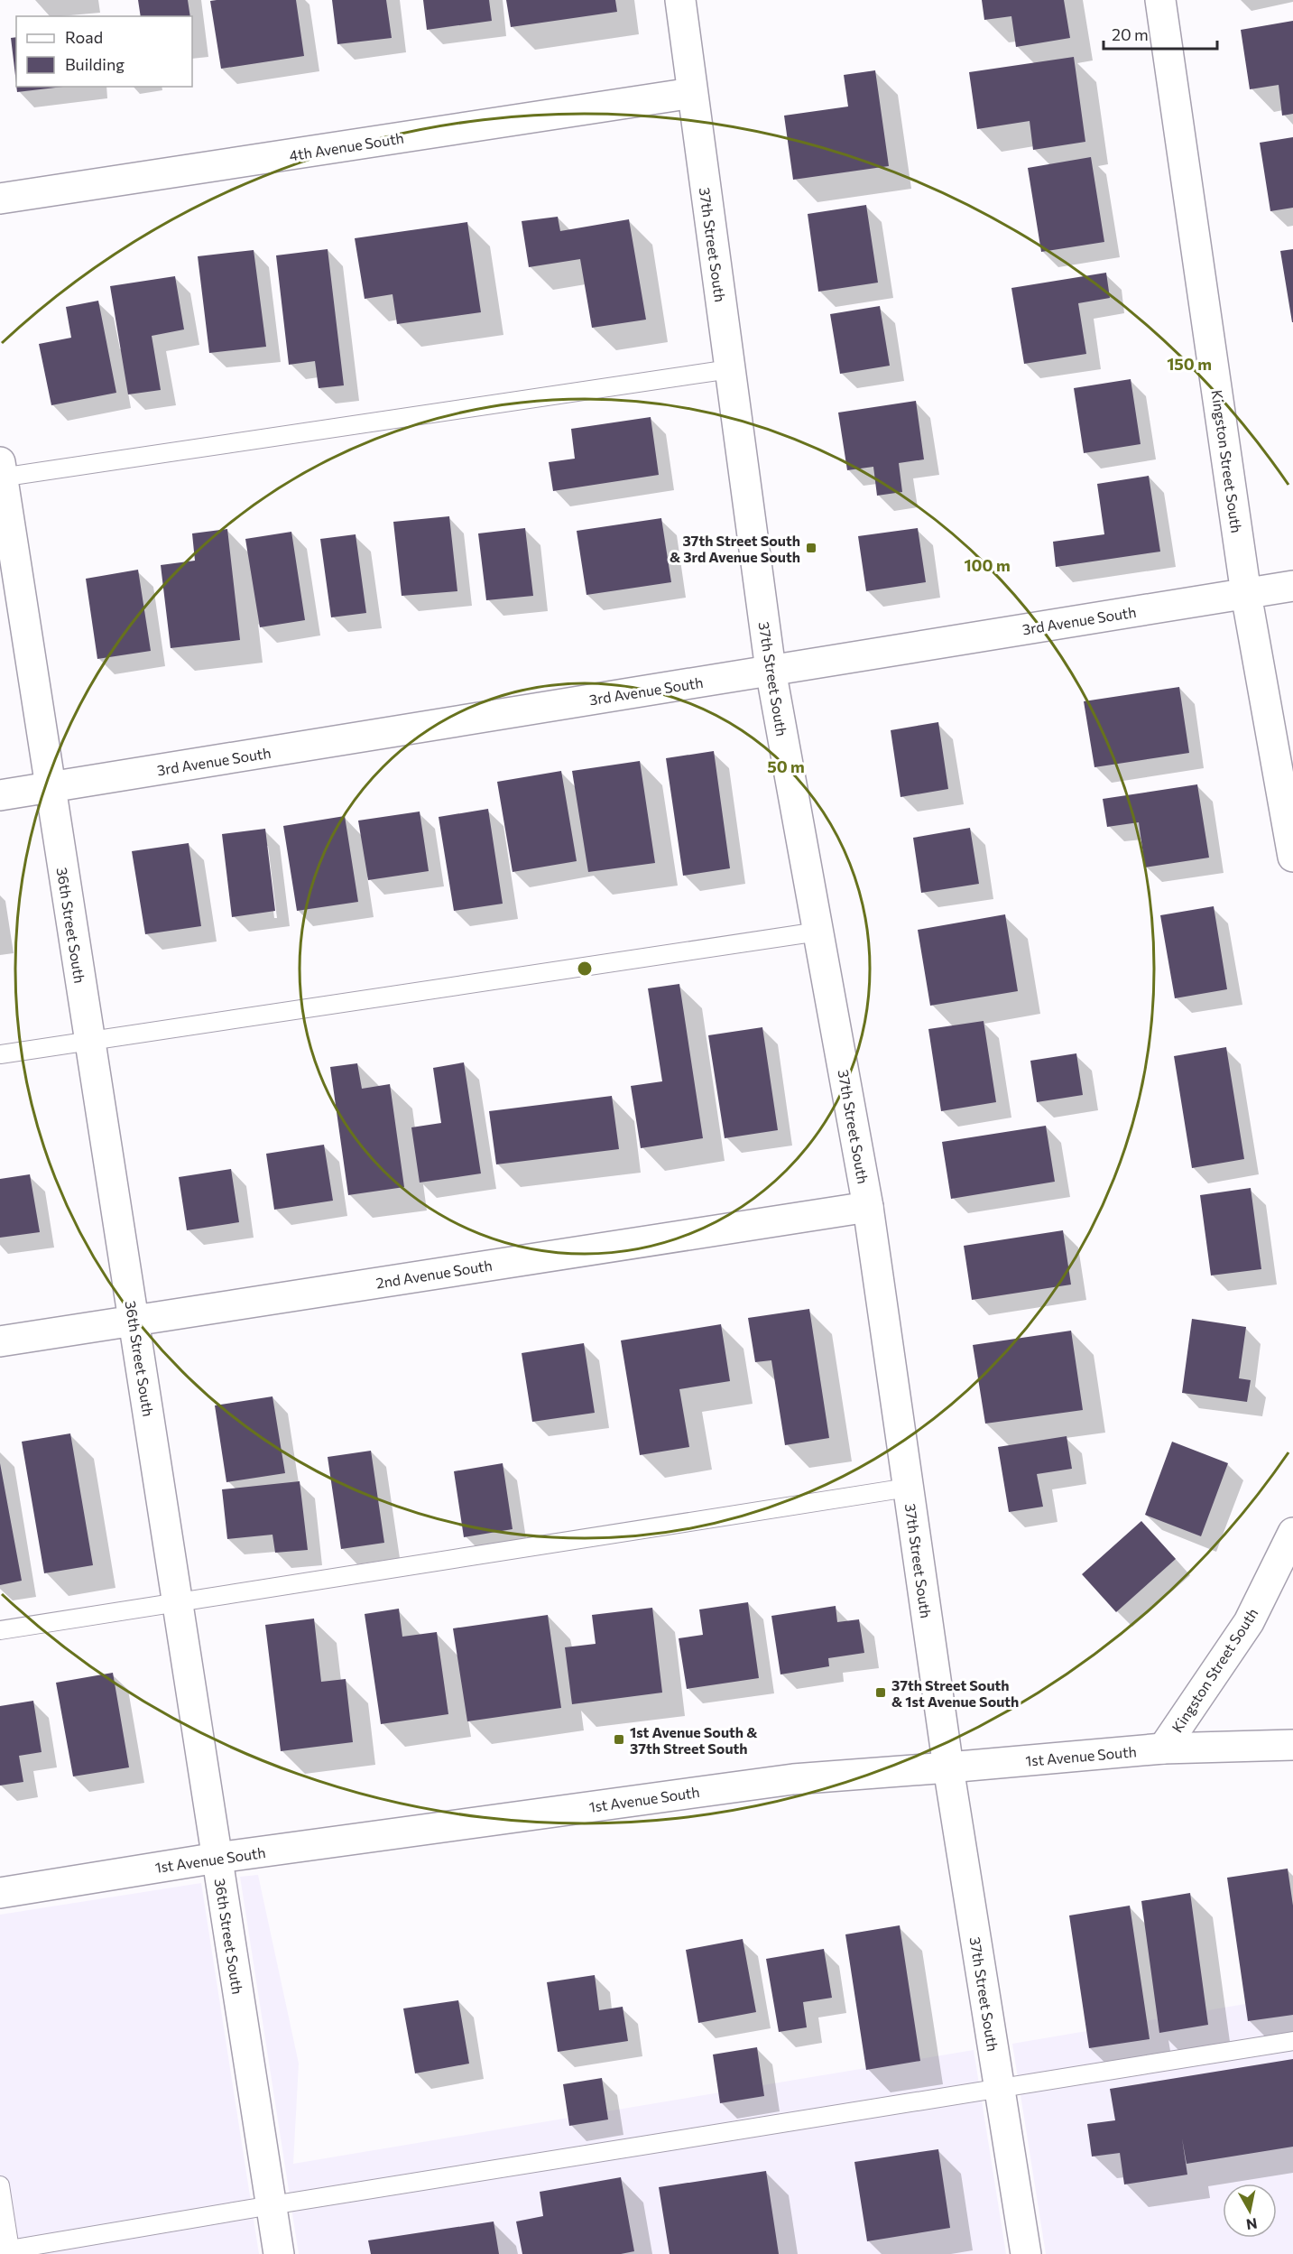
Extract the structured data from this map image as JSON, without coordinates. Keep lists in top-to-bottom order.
{
  "streets": {
    "street": [
      "4th Avenue South",
      "37th Street South",
      "Kingston Street South",
      "3rd Avenue South",
      "36th Street South",
      "2nd Avenue South",
      "1st Avenue South"
    ]
  },
  "crossings": [
    ["4th Avenue South", "37th Street South"],
    ["37th Street South", "3rd Avenue South"],
    ["37th Street South", "2nd Avenue South"],
    ["37th Street South", "1st Avenue South"],
    ["Kingston Street South", "3rd Avenue South"],
    ["Kingston Street South", "1st Avenue South"],
    ["3rd Avenue South", "36th Street South"],
    ["36th Street South", "2nd Avenue South"],
    ["36th Street South", "1st Avenue South"]
  ],
  "places": {
    "transit": ["37th Street South & 3rd Avenue South", "37th Street South & 1st Avenue South", "1st Avenue South & 37th Street South"]
  },
  "legend": ["Road", "Building"],
  "scale_bar": "20 m",
  "north": "bottom",
  "rings": ["150 m", "100 m", "50 m"]
}
